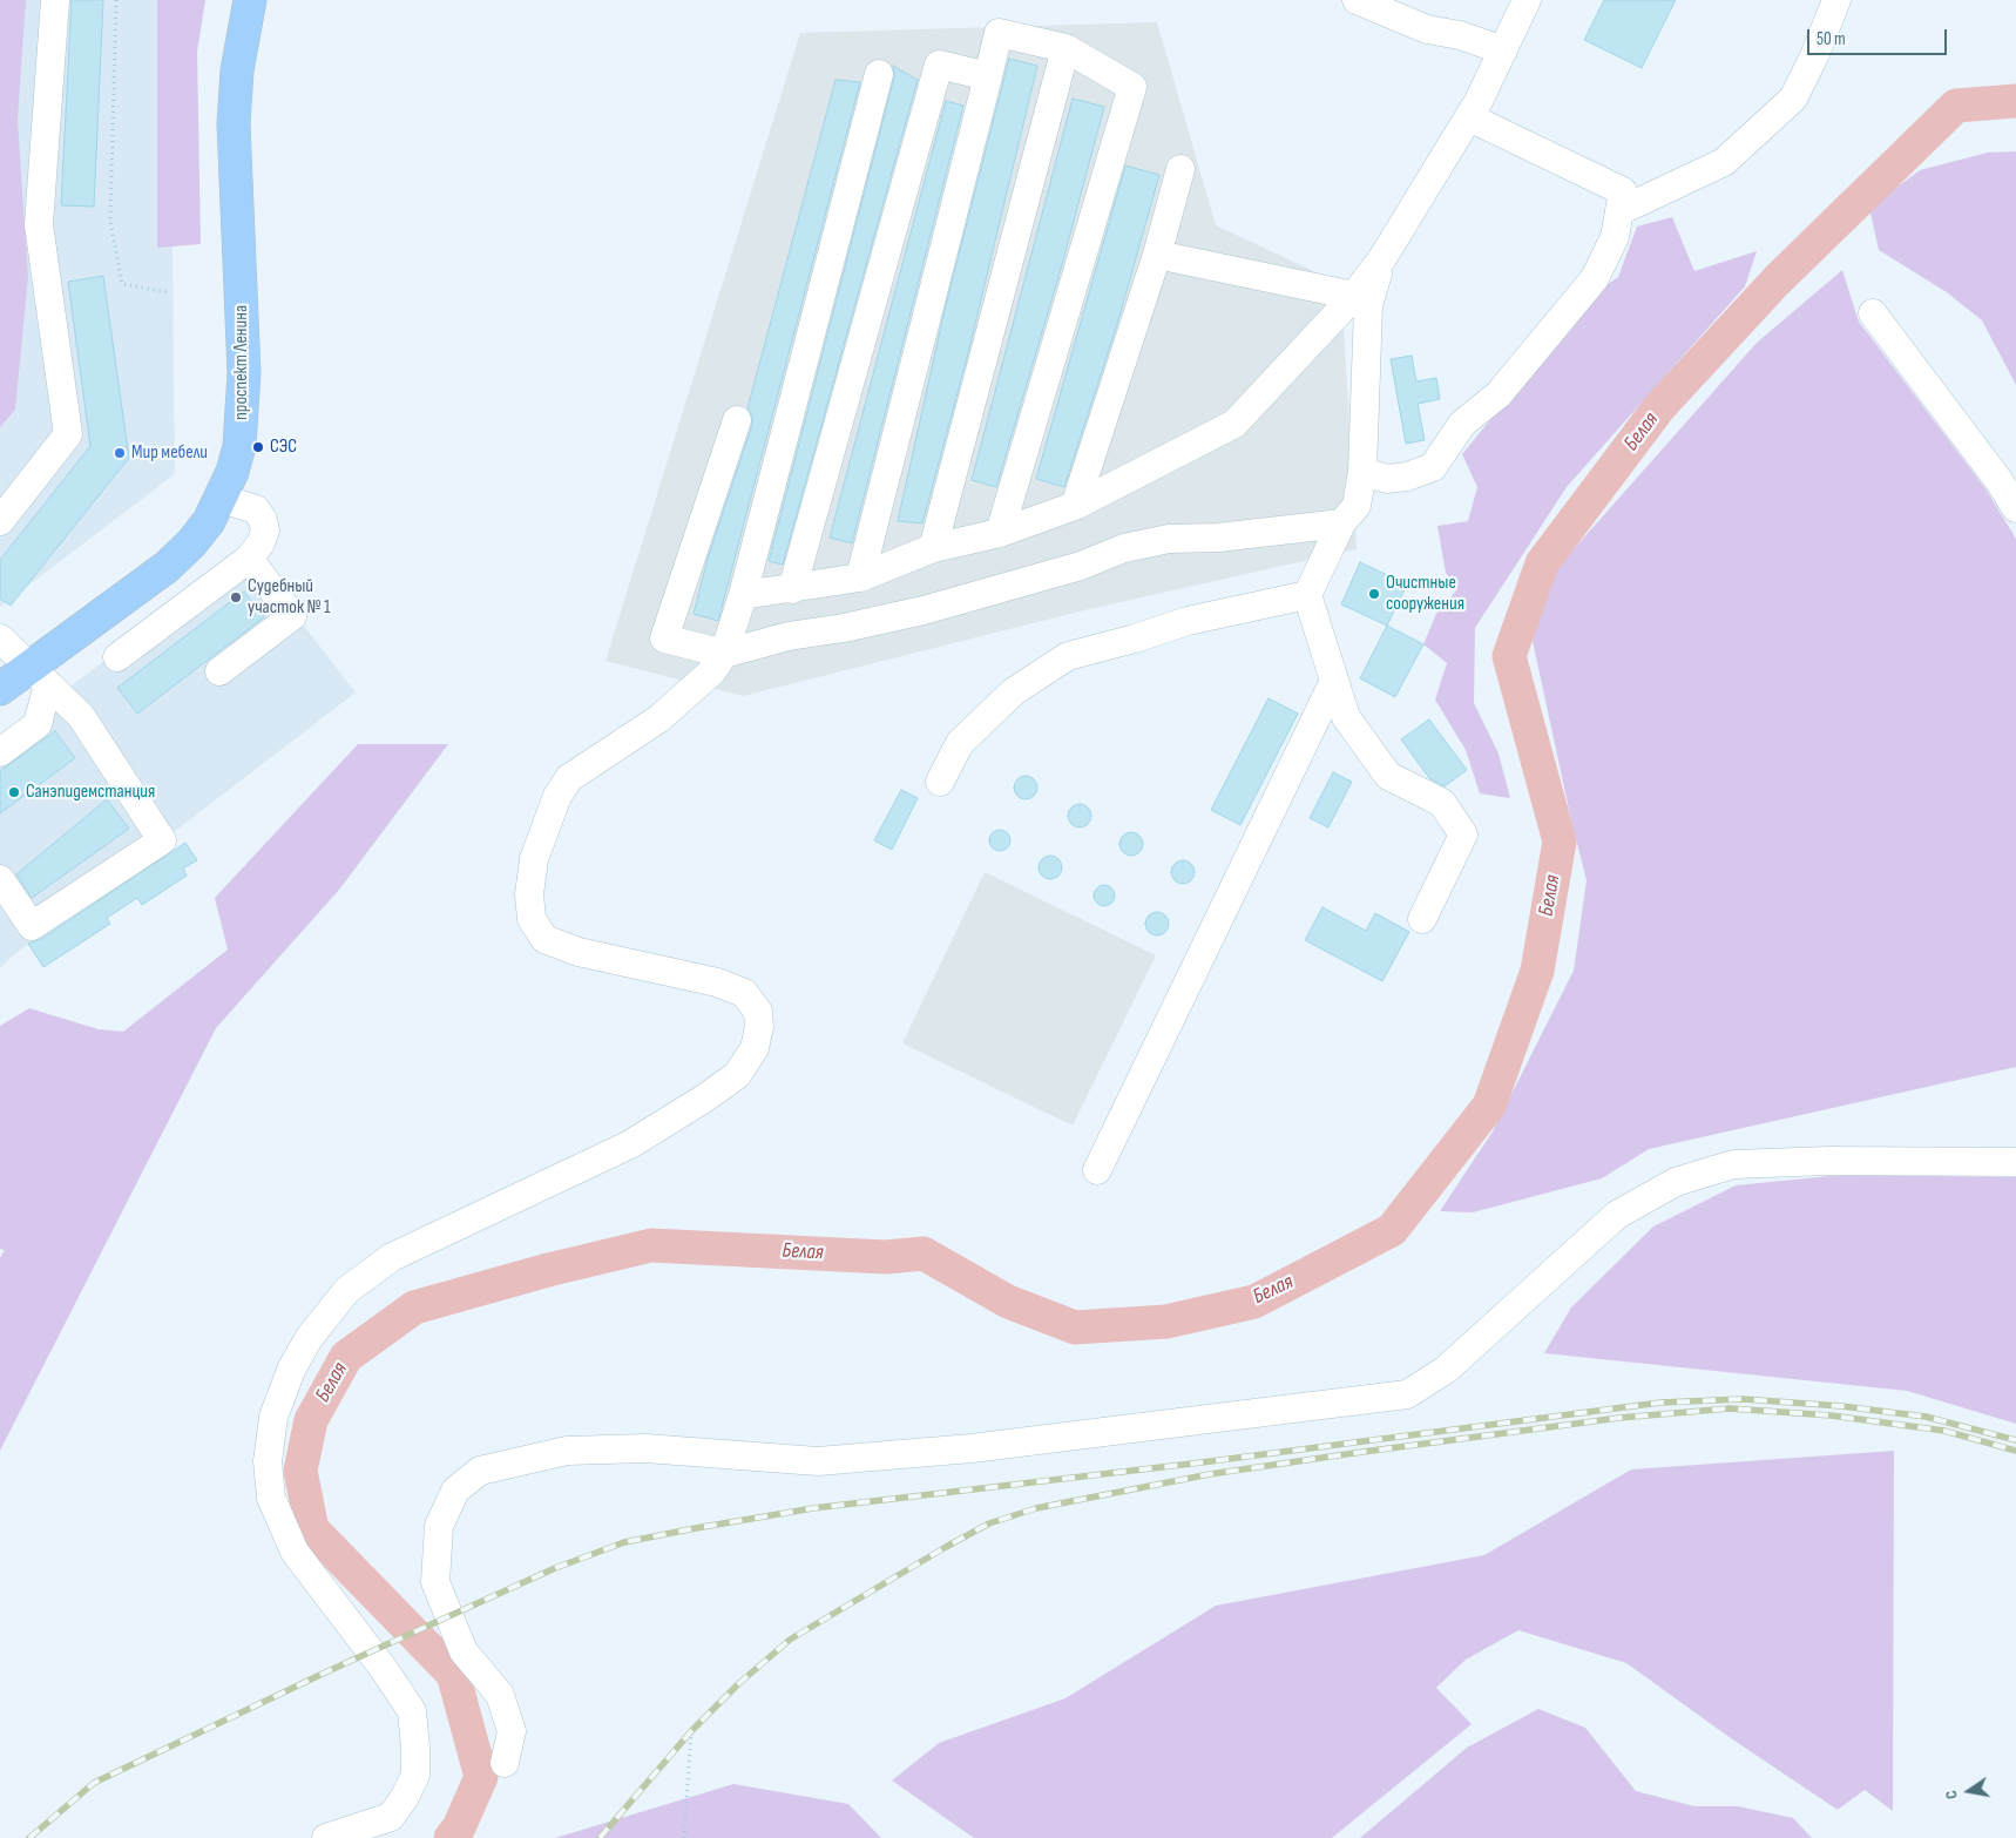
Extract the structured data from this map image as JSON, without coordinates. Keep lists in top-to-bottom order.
{
  "streets": {
    "main road": ["проспект Ленина"]
  },
  "water": ["Белая"],
  "places": [
    "СЭС",
    "Мир мебели",
    "Очистные сооружения",
    "Судебный участок № 1",
    "Санэпидемстанция"
  ],
  "scale_bar": "50 m",
  "north": "left"
}
